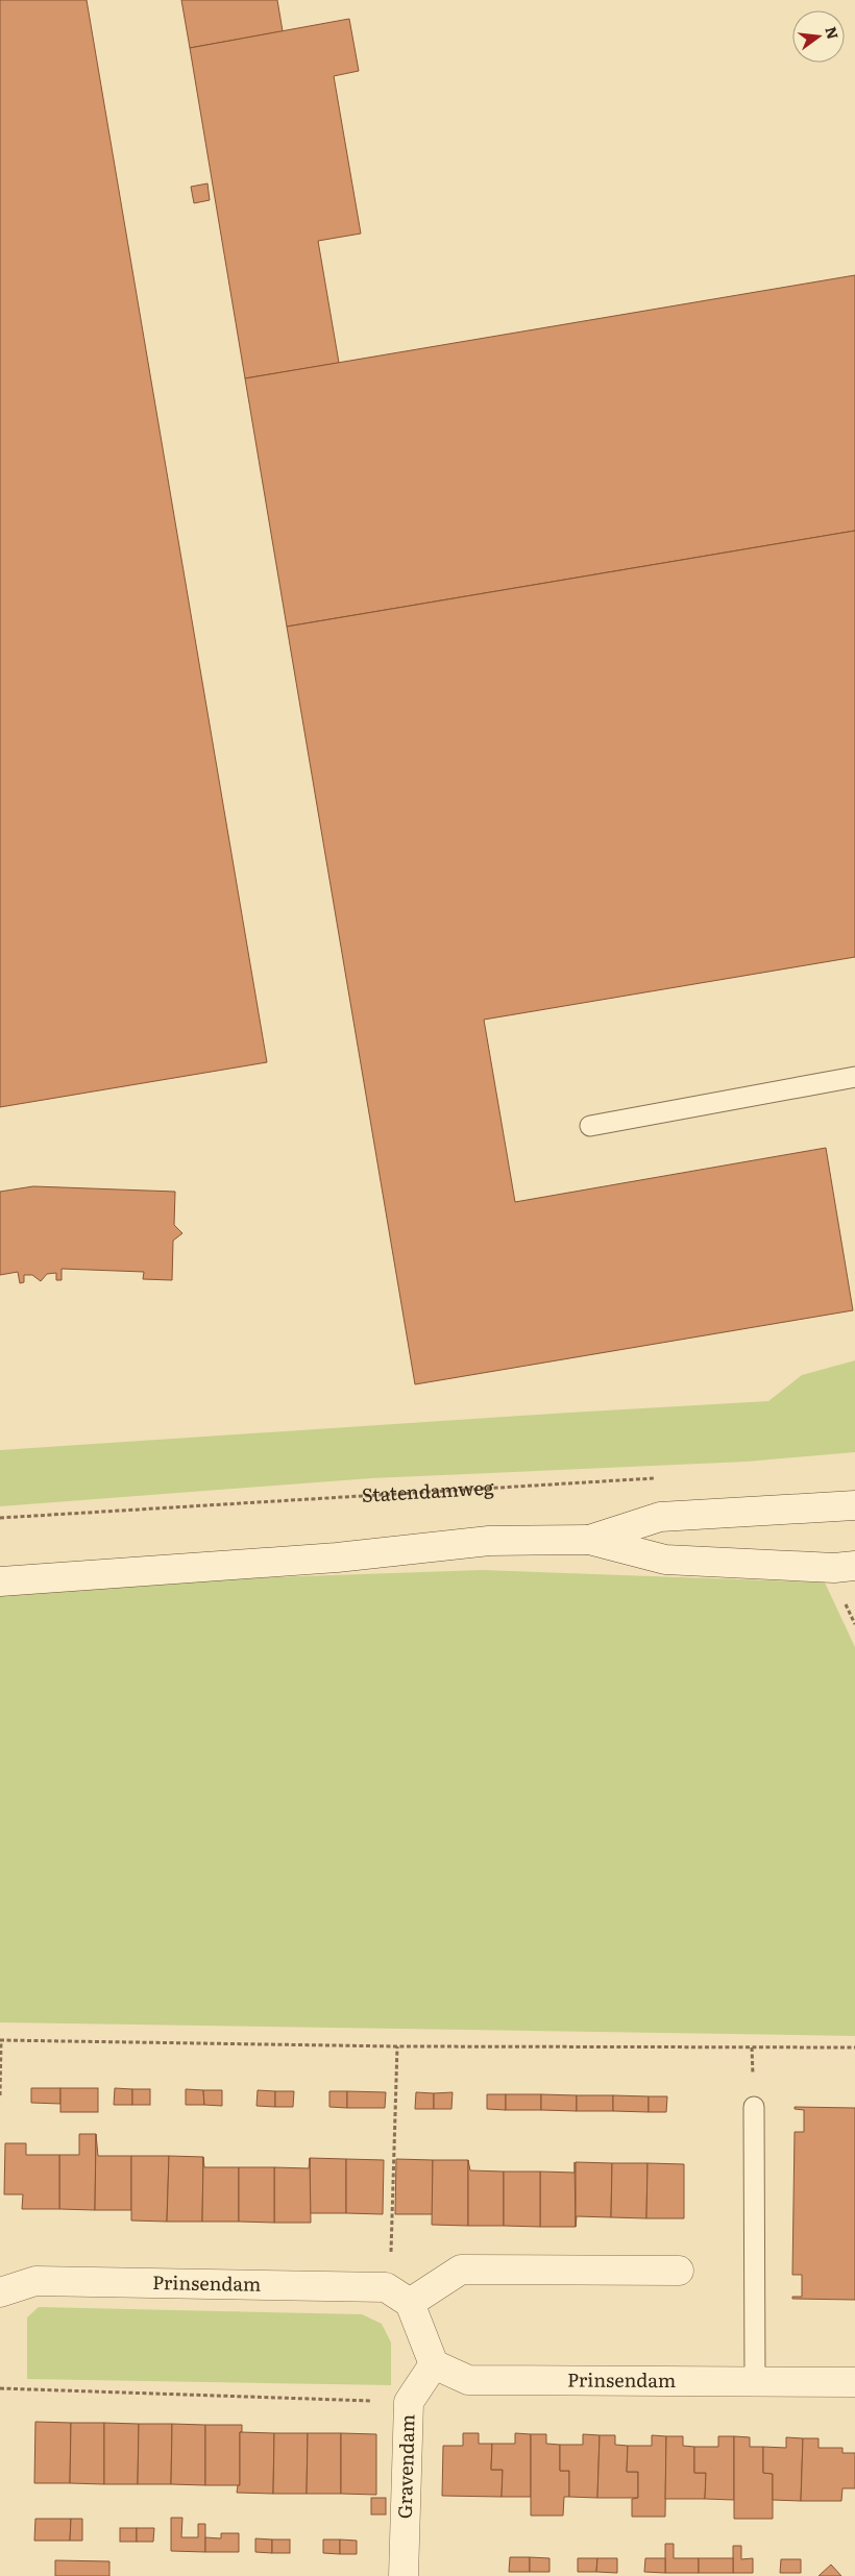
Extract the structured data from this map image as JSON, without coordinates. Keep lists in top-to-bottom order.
{
  "streets": {
    "street": ["Prinsendam", "Gravendam"],
    "path": ["Statendamweg"]
  },
  "crossings": [
    ["Prinsendam", "Gravendam"]
  ],
  "north": "right"
}
